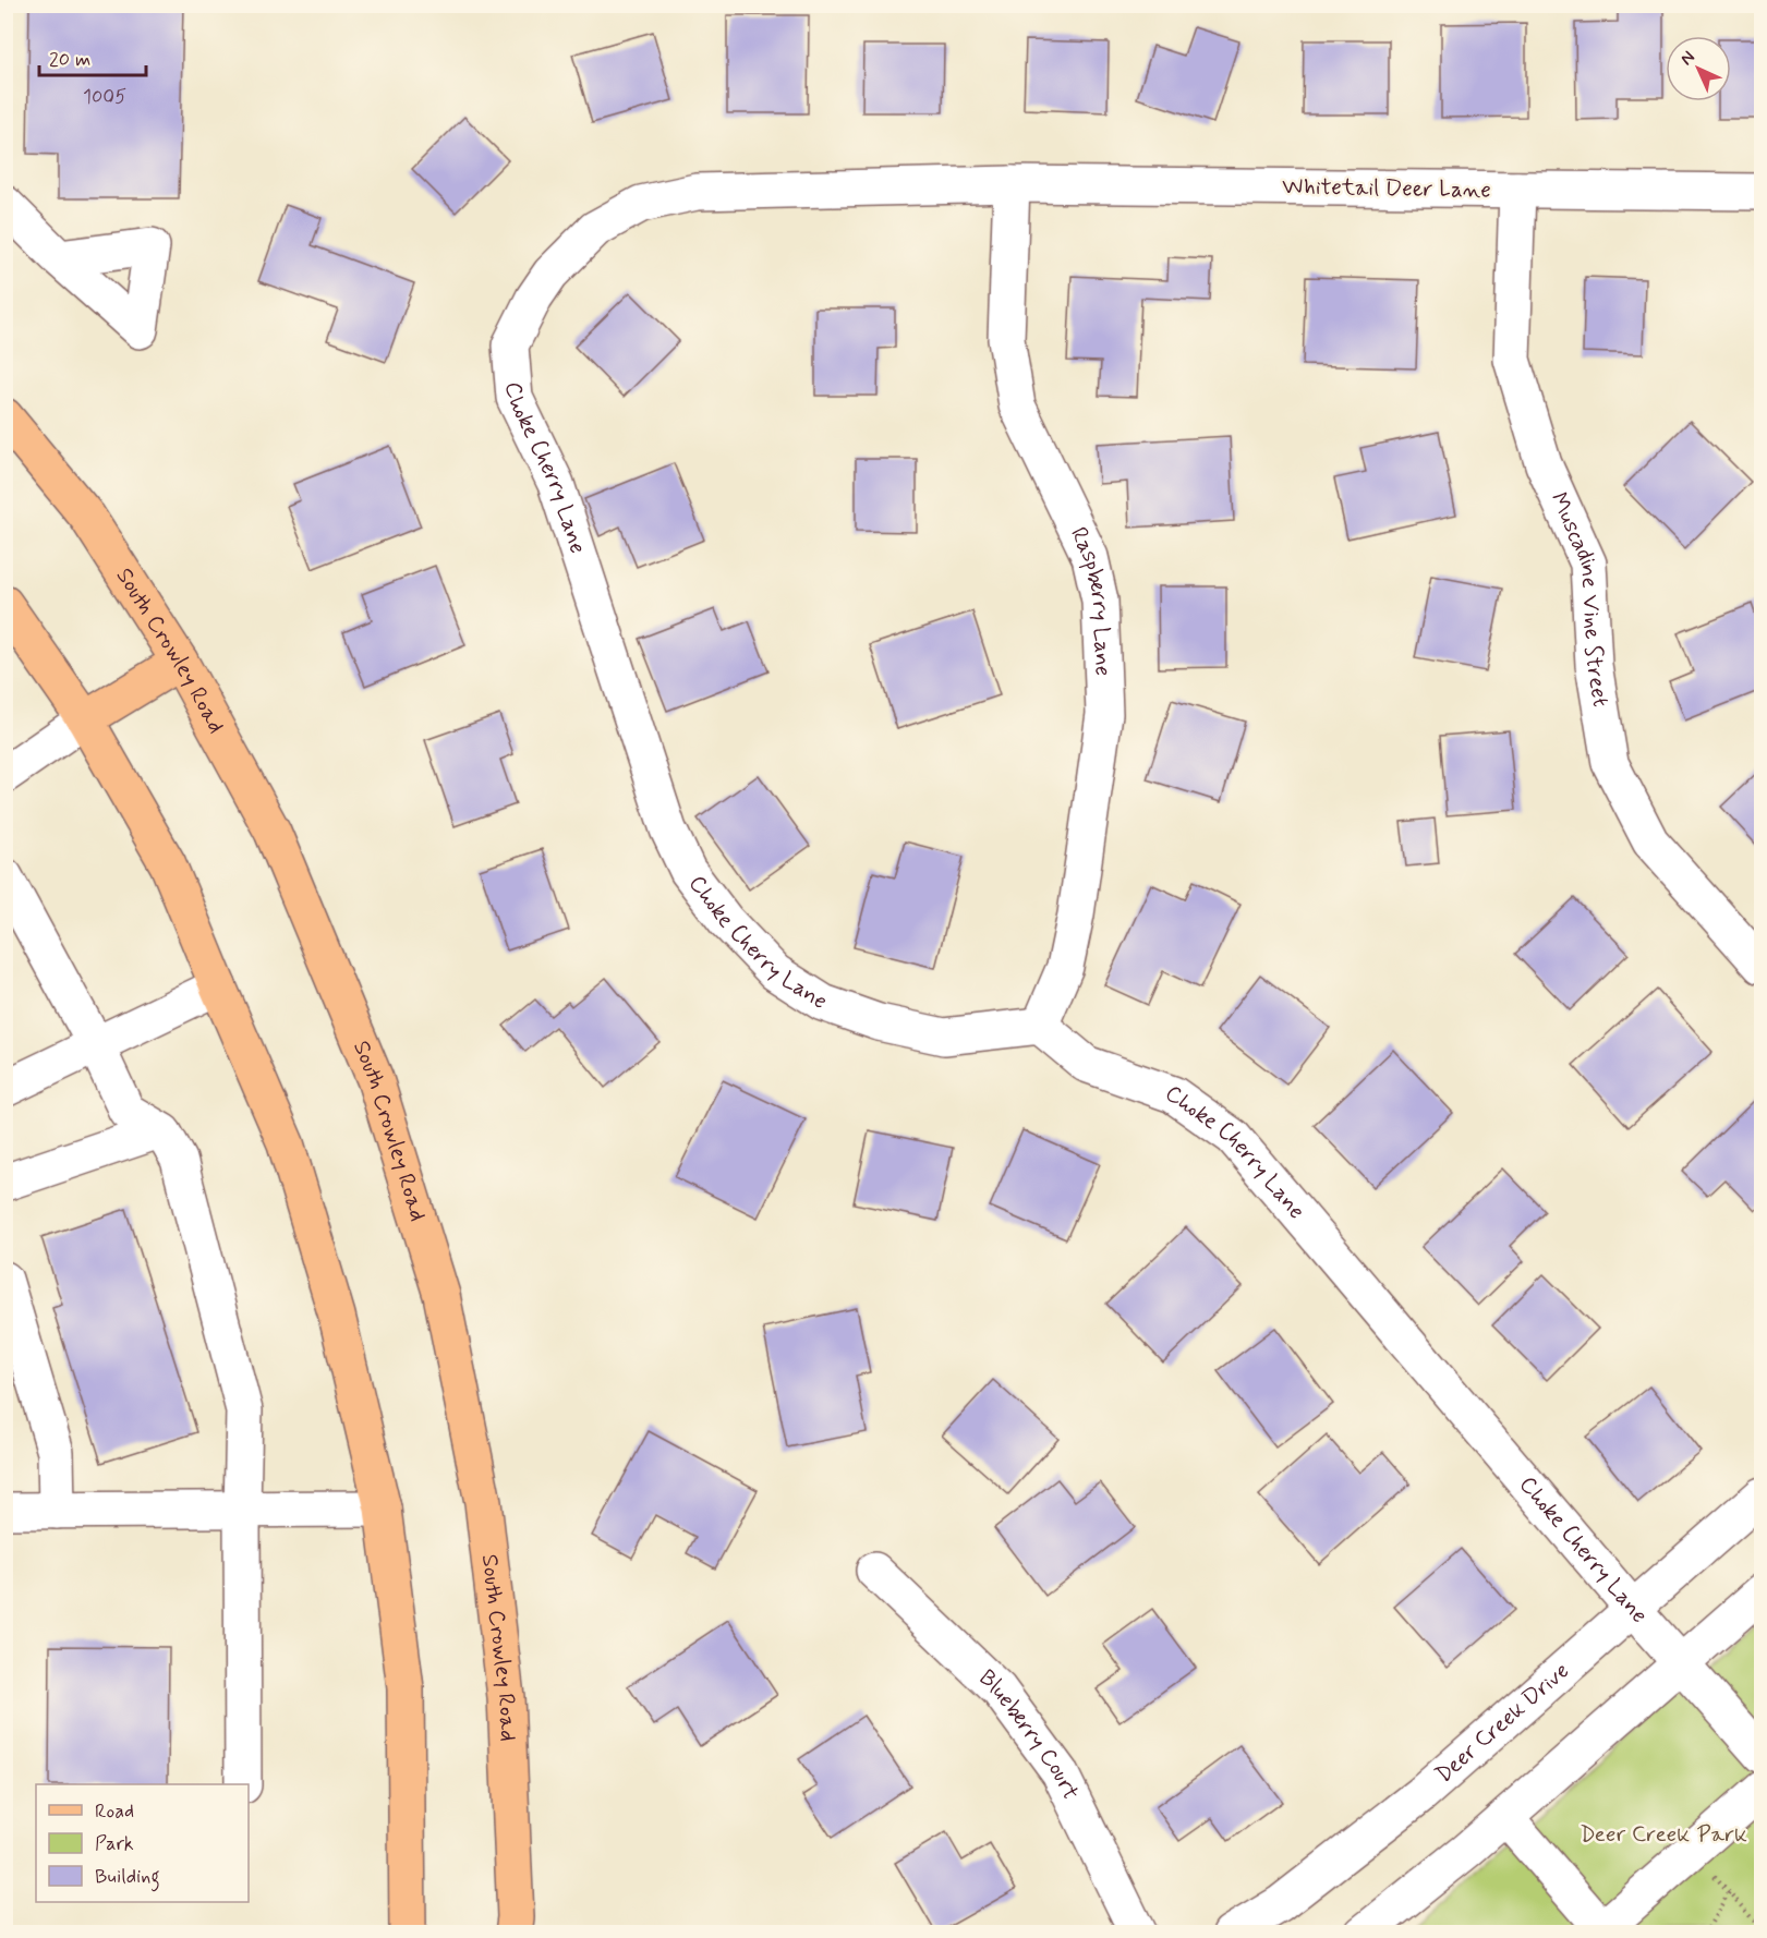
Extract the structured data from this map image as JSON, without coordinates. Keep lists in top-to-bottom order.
{
  "streets": {
    "main road": ["South Crowley Road"],
    "street": [
      "Whitetail Deer Lane",
      "Choke Cherry Lane",
      "Muscadine Vine Street",
      "Raspberry Lane",
      "Deer Creek Drive",
      "Blueberry Court"
    ]
  },
  "crossings": [
    ["Whitetail Deer Lane", "Choke Cherry Lane"],
    ["Whitetail Deer Lane", "Muscadine Vine Street"],
    ["Whitetail Deer Lane", "Raspberry Lane"],
    ["Choke Cherry Lane", "Raspberry Lane"],
    ["Choke Cherry Lane", "Deer Creek Drive"]
  ],
  "parks": ["Deer Creek Park"],
  "house_numbers": ["1005"],
  "legend": ["Road", "Park", "Building"],
  "scale_bar": "20 m",
  "north": "top left"
}
